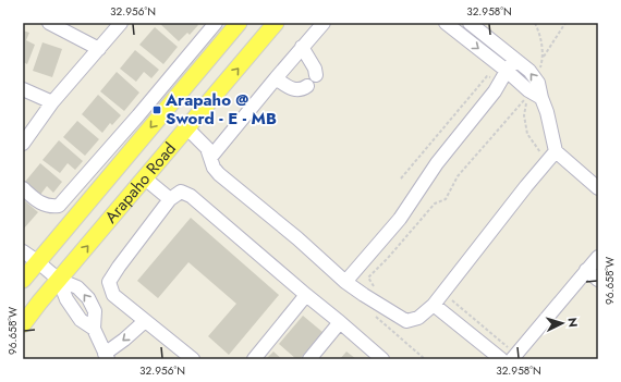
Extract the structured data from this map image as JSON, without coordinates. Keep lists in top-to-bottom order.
{
  "streets": {
    "main road": ["Arapaho Road"]
  },
  "places": {
    "transit": ["Arapaho @ Sword - E - MB"]
  },
  "north": "right",
  "coordinates": ["32.956°N", "32.958°N", "96.658°W"]
}
